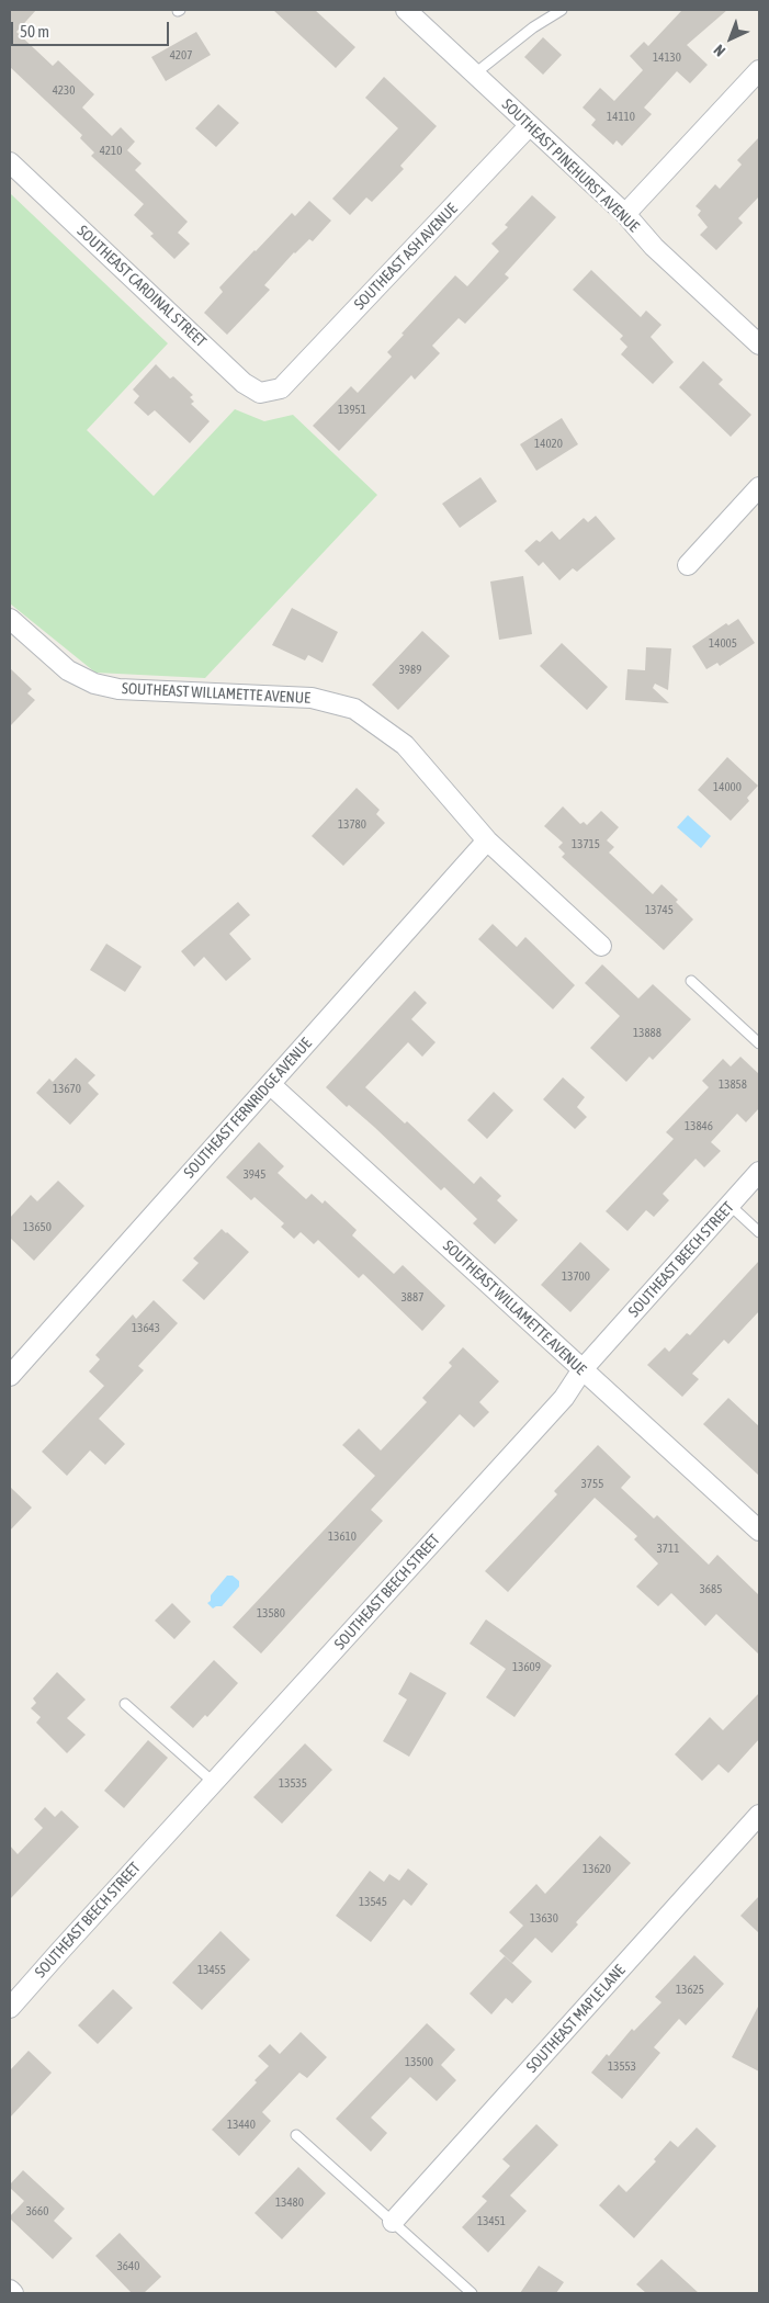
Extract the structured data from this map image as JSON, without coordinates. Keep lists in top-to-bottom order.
{
  "streets": {
    "street": [
      "SOUTHEAST PINEHURST AVENUE",
      "SOUTHEAST ASH AVENUE",
      "SOUTHEAST CARDINAL STREET",
      "SOUTHEAST WILLAMETTE AVENUE",
      "SOUTHEAST FERNRIDGE AVENUE",
      "SOUTHEAST BEECH STREET",
      "SOUTHEAST MAPLE LANE"
    ]
  },
  "crossings": [
    ["SOUTHEAST PINEHURST AVENUE", "SOUTHEAST ASH AVENUE"],
    ["SOUTHEAST ASH AVENUE", "SOUTHEAST CARDINAL STREET"],
    ["SOUTHEAST WILLAMETTE AVENUE", "SOUTHEAST FERNRIDGE AVENUE"],
    ["SOUTHEAST WILLAMETTE AVENUE", "SOUTHEAST BEECH STREET"]
  ],
  "house_numbers": [
    "4207",
    "14130",
    "4230",
    "14110",
    "4210",
    "13951",
    "14020",
    "14005",
    "3989",
    "14000",
    "13780",
    "13715",
    "13745",
    "13888",
    "13858",
    "13670",
    "13846",
    "3945",
    "13650",
    "13700",
    "3887",
    "13643",
    "3755",
    "13610",
    "3711",
    "3685",
    "13580",
    "13609",
    "13535",
    "13620",
    "13545",
    "13630",
    "13455",
    "13625",
    "13500",
    "13553",
    "13440",
    "13480",
    "3660",
    "13451",
    "3640"
  ],
  "scale_bar": "50 m",
  "north": "bottom left"
}
